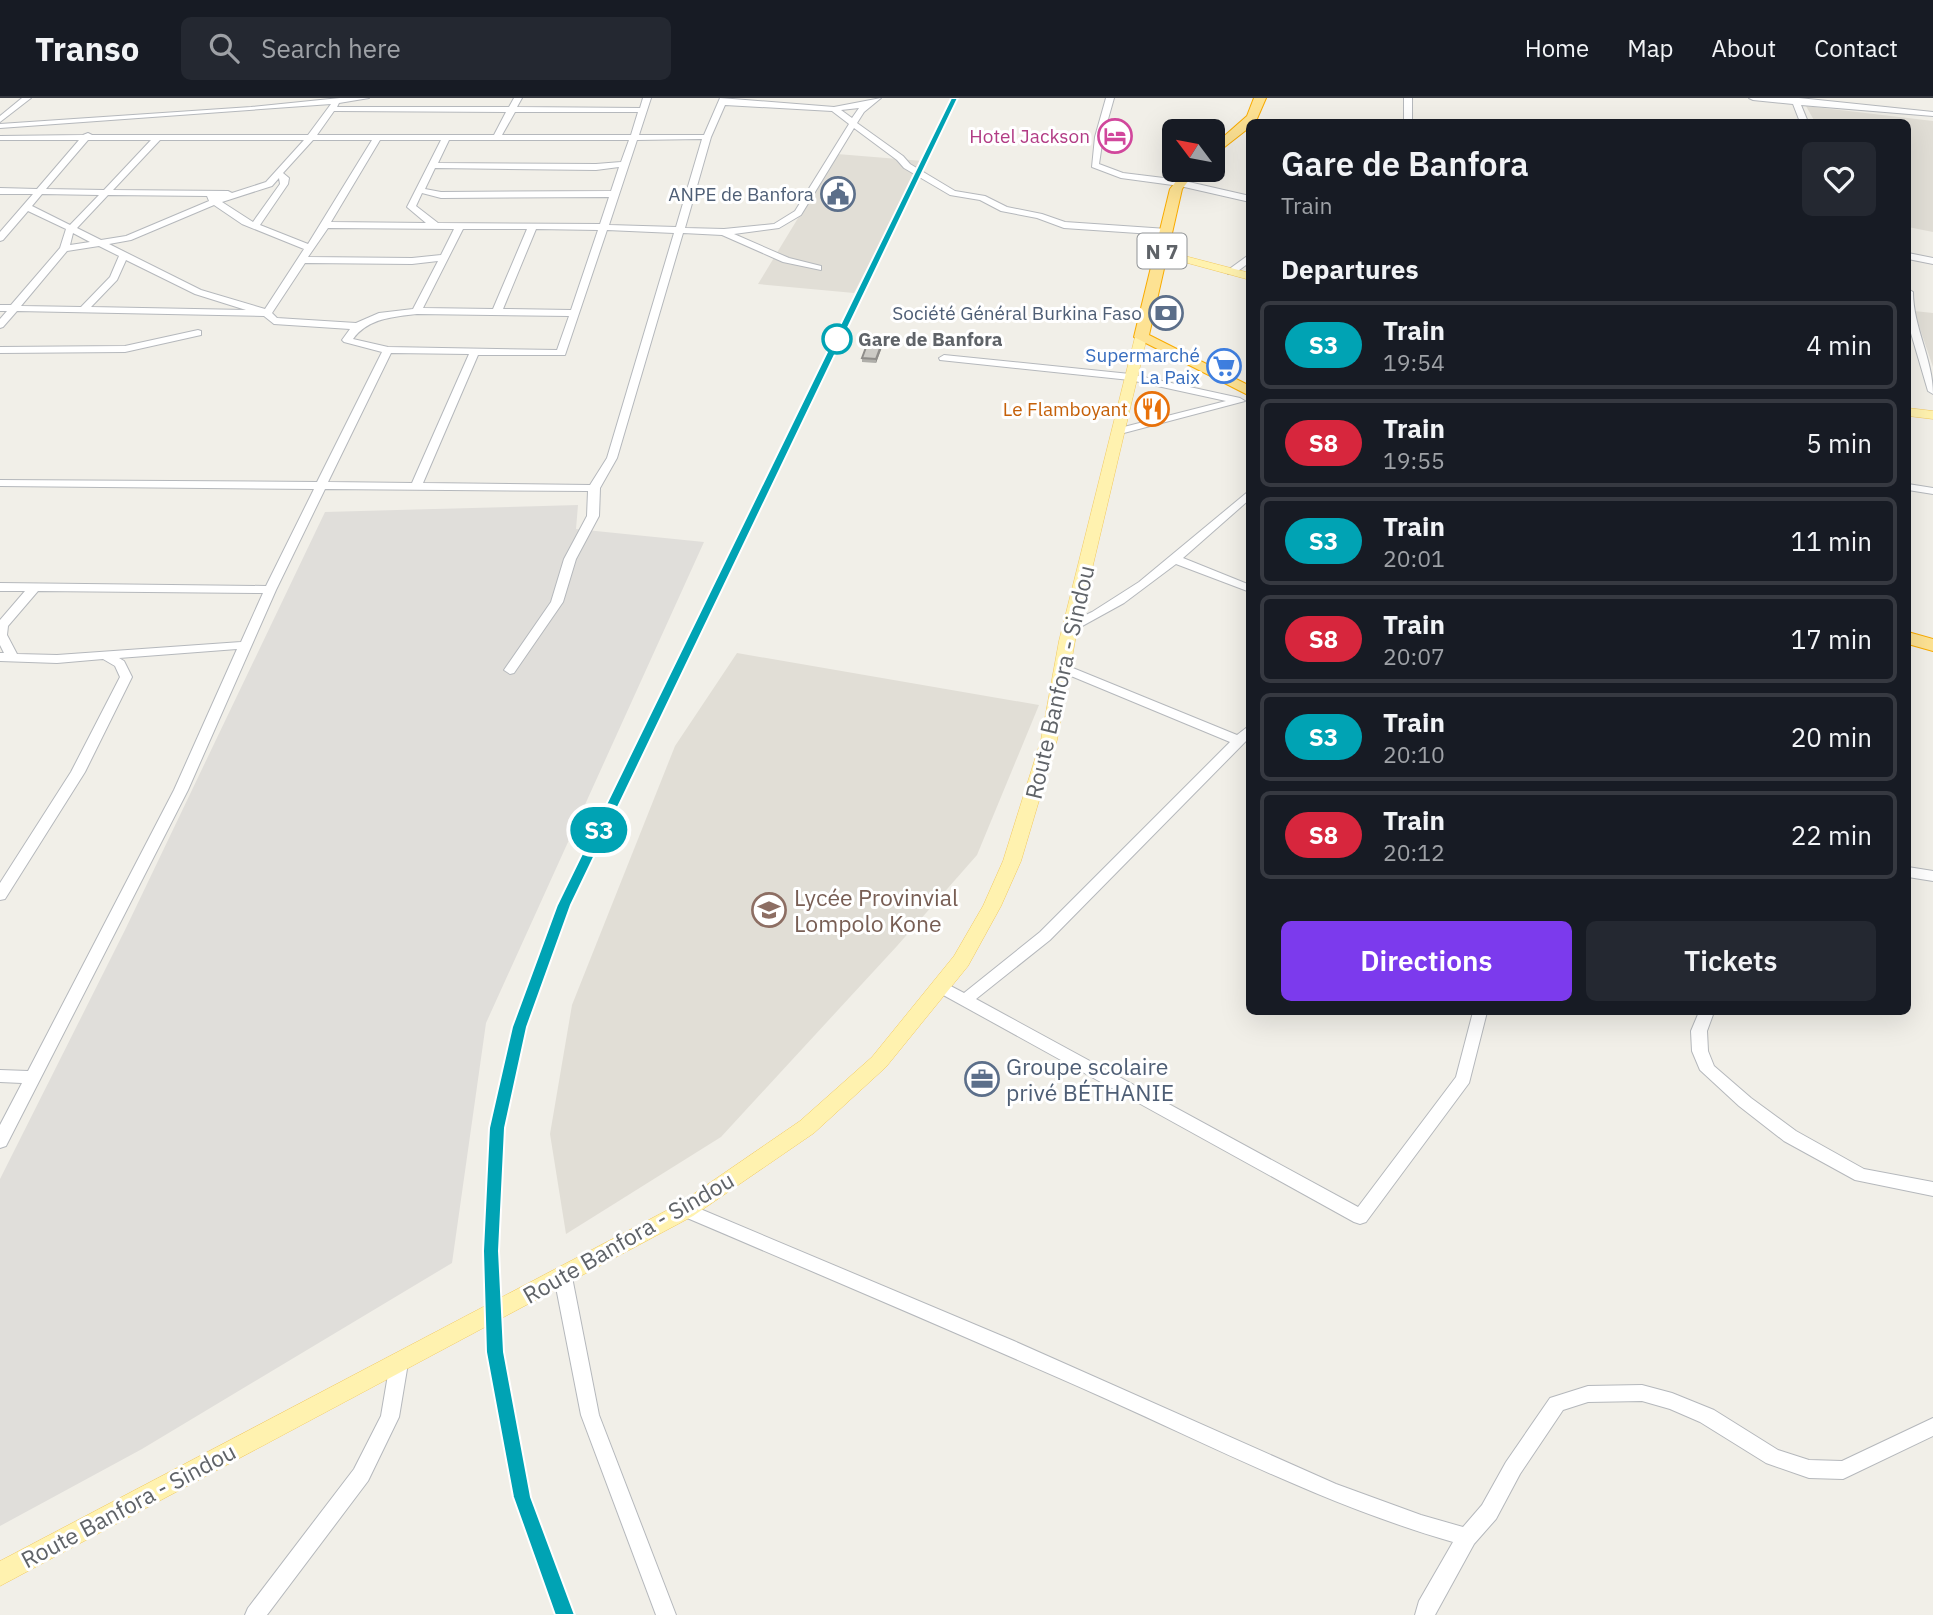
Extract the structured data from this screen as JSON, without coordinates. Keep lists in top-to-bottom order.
{
  "streets": {
    "highway": ["N 7"],
    "main road": ["Route Banfora - Sindou"]
  },
  "crossings": [
    ["N 7", "Route Banfora - Sindou"]
  ],
  "places": {
    "hotel": ["Hotel Jackson"],
    "public building": ["ANPE de Banfora"],
    "bank": ["Société Général Burkina Faso"],
    "other": ["Gare de Banfora"],
    "supermarket": ["Supermarché La Paix"],
    "restaurant": ["Le Flamboyant"],
    "school or university": ["Lycée Provinvial Lompolo Kone"],
    "office": ["Groupe scolaire privé BÉTHANIE"]
  },
  "north": "top left",
  "page": {
    "header": "Transo",
    "search": "Search here",
    "nav": [
      "Home",
      "Map",
      "About",
      "Contact"
    ],
    "on_map": "S3",
    "heading": [
      ["Gare de Banfora", "Train"],
      "Departures"
    ],
    "list": [
      {
        "mark": "S3",
        "name": "Train",
        "note": "19:54",
        "value": "4 min"
      },
      {
        "mark": "S8",
        "name": "Train",
        "note": "19:55",
        "value": "5 min"
      },
      {
        "mark": "S3",
        "name": "Train",
        "note": "20:01",
        "value": "11 min"
      },
      {
        "mark": "S8",
        "name": "Train",
        "note": "20:07",
        "value": "17 min"
      },
      {
        "mark": "S3",
        "name": "Train",
        "note": "20:10",
        "value": "20 min"
      },
      {
        "mark": "S8",
        "name": "Train",
        "note": "20:12",
        "value": "22 min"
      }
    ],
    "buttons": ["Directions", "Tickets"]
  }
}
